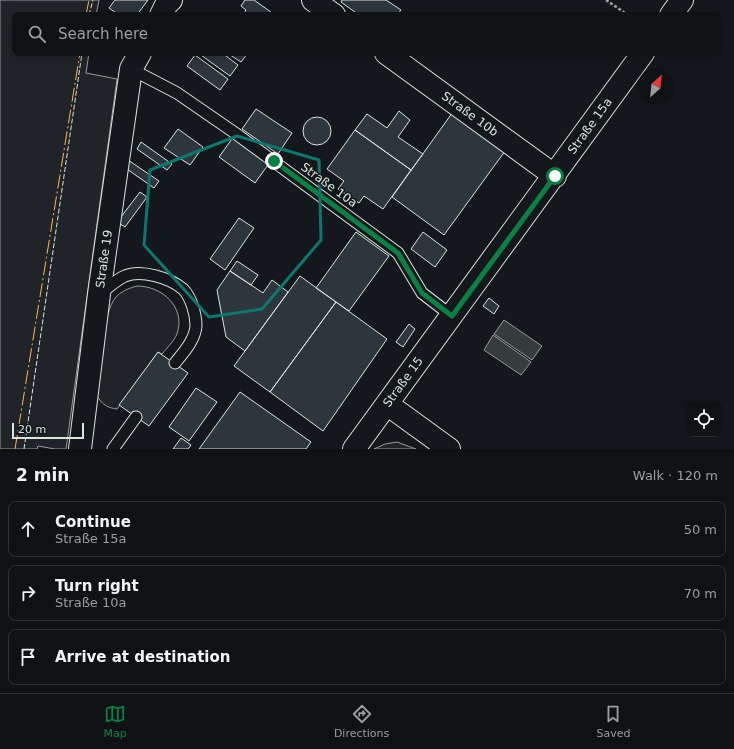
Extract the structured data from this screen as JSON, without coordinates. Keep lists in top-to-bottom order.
{
  "streets": {
    "street": [
      "Straße 10b",
      "Straße 15a",
      "Straße 19",
      "Straße 15"
    ],
    "lane": ["Straße 10a"]
  },
  "crossings": [
    ["Straße 10b", "Straße 15a"],
    ["Straße 15a", "Straße 10a"],
    ["Straße 15a", "Straße 15"],
    ["Straße 10a", "Straße 19"],
    ["Straße 10a", "Straße 15"]
  ],
  "scale_bar": "20 m",
  "north": "top right",
  "page": {
    "search": "Search here",
    "scale": "20 m",
    "heading": ["2 min", "Walk · 120 m"],
    "list": [
      ["Continue", "Straße 15a", "50 m"],
      ["Turn right", "Straße 10a", "70 m"],
      "Arrive at destination"
    ],
    "nav": ["Map", "Directions", "Saved"]
  }
}
